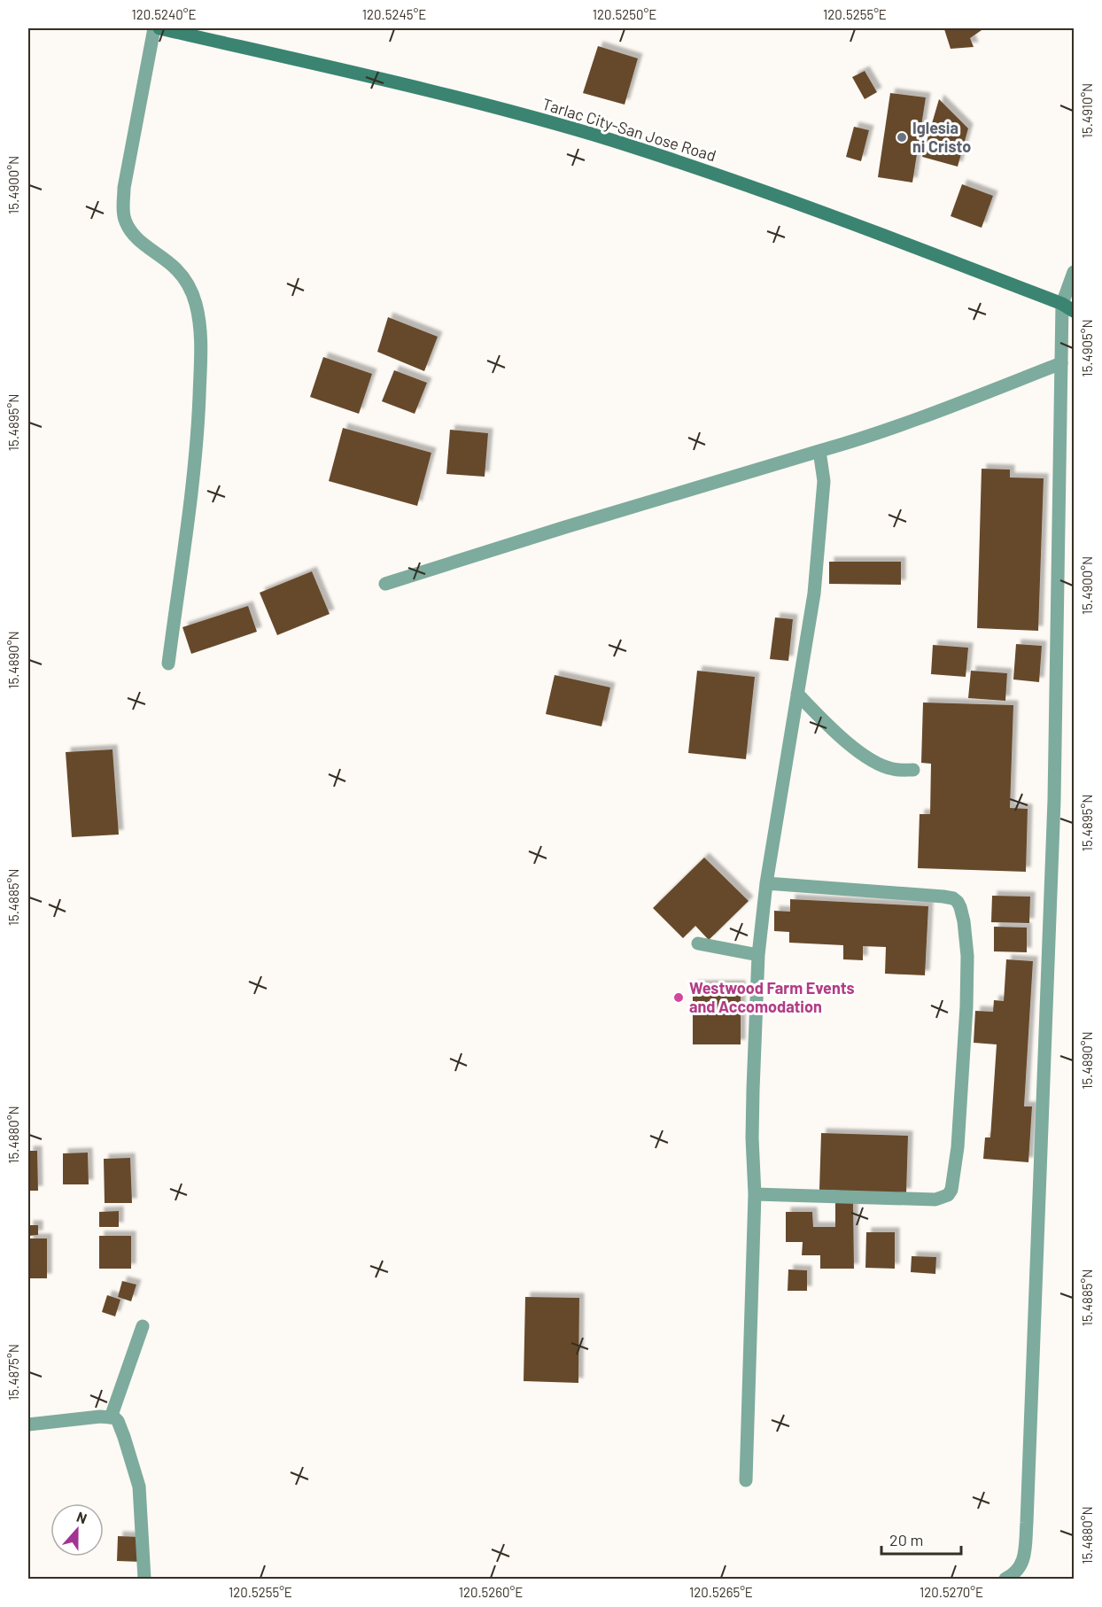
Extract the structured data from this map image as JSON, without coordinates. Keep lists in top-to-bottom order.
{
  "streets": {
    "main road": ["Tarlac City-San Jose Road"]
  },
  "places": ["Iglesia ni Cristo", "Westwood Farm Events and Accomodation"],
  "scale_bar": "20 m",
  "north": "top",
  "coordinates": [
    "120.5240°E",
    "120.5245°E",
    "120.5250°E",
    "120.5255°E",
    "15.4910°N",
    "15.4900°N",
    "15.4905°N",
    "15.4895°N",
    "15.4890°N",
    "15.4885°N",
    "15.4880°N",
    "15.4875°N",
    "120.5260°E",
    "120.5265°E",
    "120.5270°E"
  ]
}
